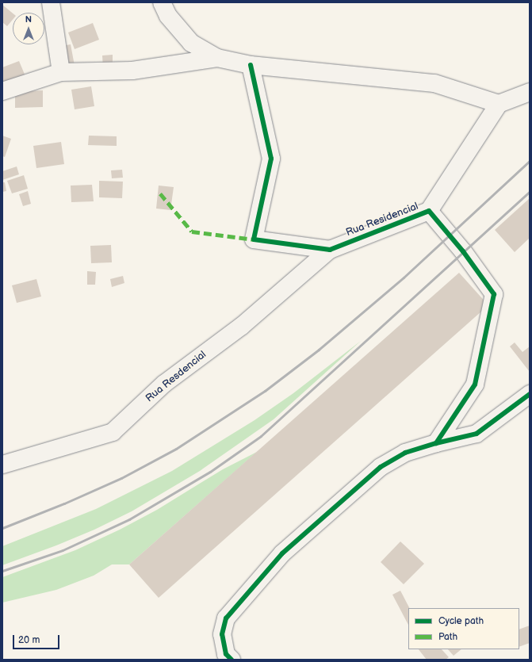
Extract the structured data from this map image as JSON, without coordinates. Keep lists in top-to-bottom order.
{
  "streets": {
    "street": ["Rua Residencial", "Rua Resdencial"]
  },
  "crossings": [
    ["Rua Residencial", "Rua Resdencial"]
  ],
  "legend": ["Cycle path", "Path"],
  "scale_bar": "20 m",
  "north": "top"
}
